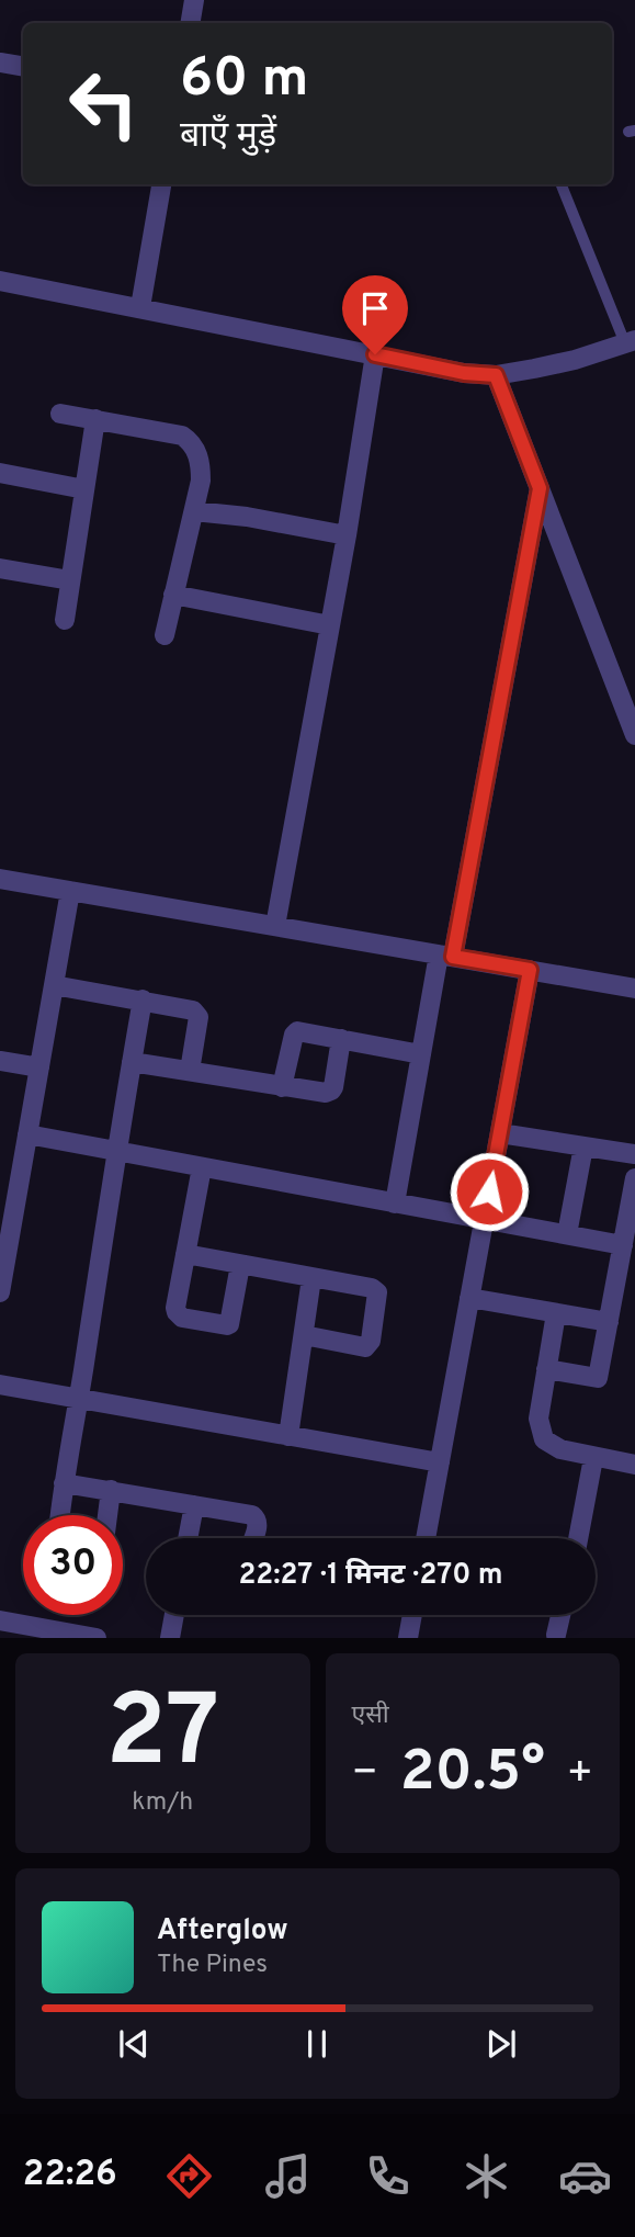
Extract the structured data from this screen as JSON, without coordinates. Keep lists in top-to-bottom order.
{
  "page": {
    "turn": ["60 m", "बाएँ मुड़ें"],
    "limit": "30",
    "trip": "22:27 · 1 मिनट · 270 m",
    "tile": [
      ["27", "km/h"],
      "एसी"
    ],
    "heat": ["−", "20.5°", "+"],
    "song": ["Afterglow", "The Pines"],
    "tabs": "22:26"
  }
}
